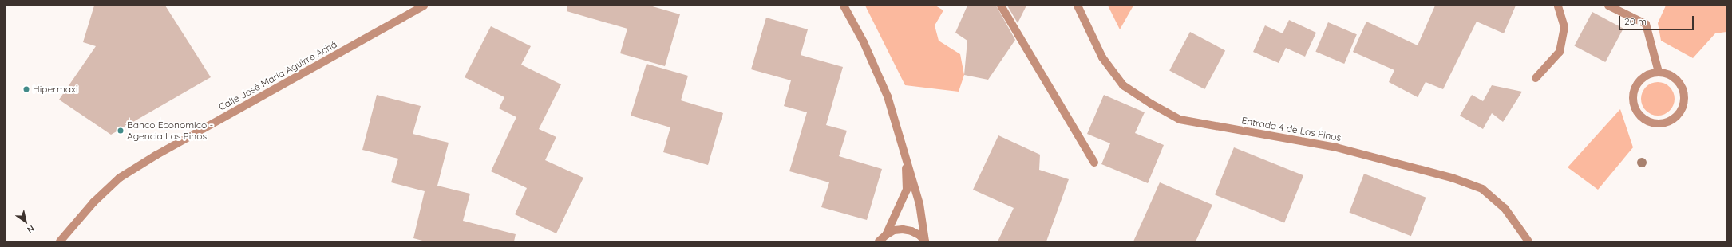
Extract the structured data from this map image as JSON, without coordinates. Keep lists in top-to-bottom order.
{
  "streets": {
    "street": ["Calle José María Aguirre Achá", "Entrada 4 de Los Pinos"]
  },
  "places": ["Hipermaxi", "Banco Economico - Agencia Los Pinos"],
  "scale_bar": "20 m",
  "north": "bottom right"
}
